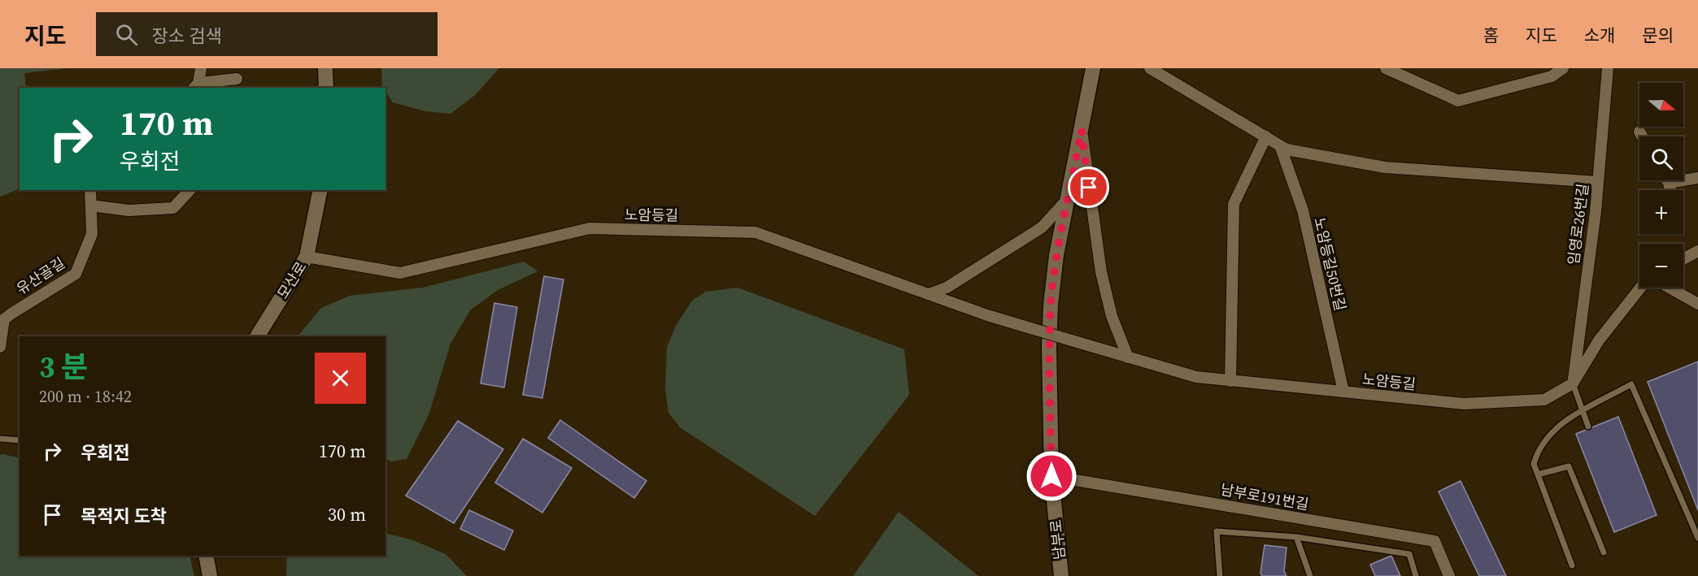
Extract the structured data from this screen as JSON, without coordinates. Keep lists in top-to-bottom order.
{
  "streets": {
    "street": [
      "노암등길",
      "임영로26번길",
      "노암등길50번길",
      "유산골길",
      "모산로",
      "남부로191번길",
      "남부로"
    ]
  },
  "crossings": [
    ["노암등길", "임영로26번길"],
    ["노암등길", "노암등길50번길"],
    ["노암등길", "모산로"],
    ["남부로191번길", "남부로"]
  ],
  "north": "right",
  "page": {
    "header": "지도",
    "search": "장소 검색",
    "nav": [
      "홈",
      "지도",
      "소개",
      "문의"
    ],
    "map_buttons": ["+", "−"],
    "turn": ["170 m", "우회전"],
    "heading": ["3 분", "200 m · 18:42"],
    "list": [
      {
        "name": "우회전",
        "value": "170 m"
      },
      {
        "name": "목적지 도착",
        "value": "30 m"
      }
    ]
  }
}
